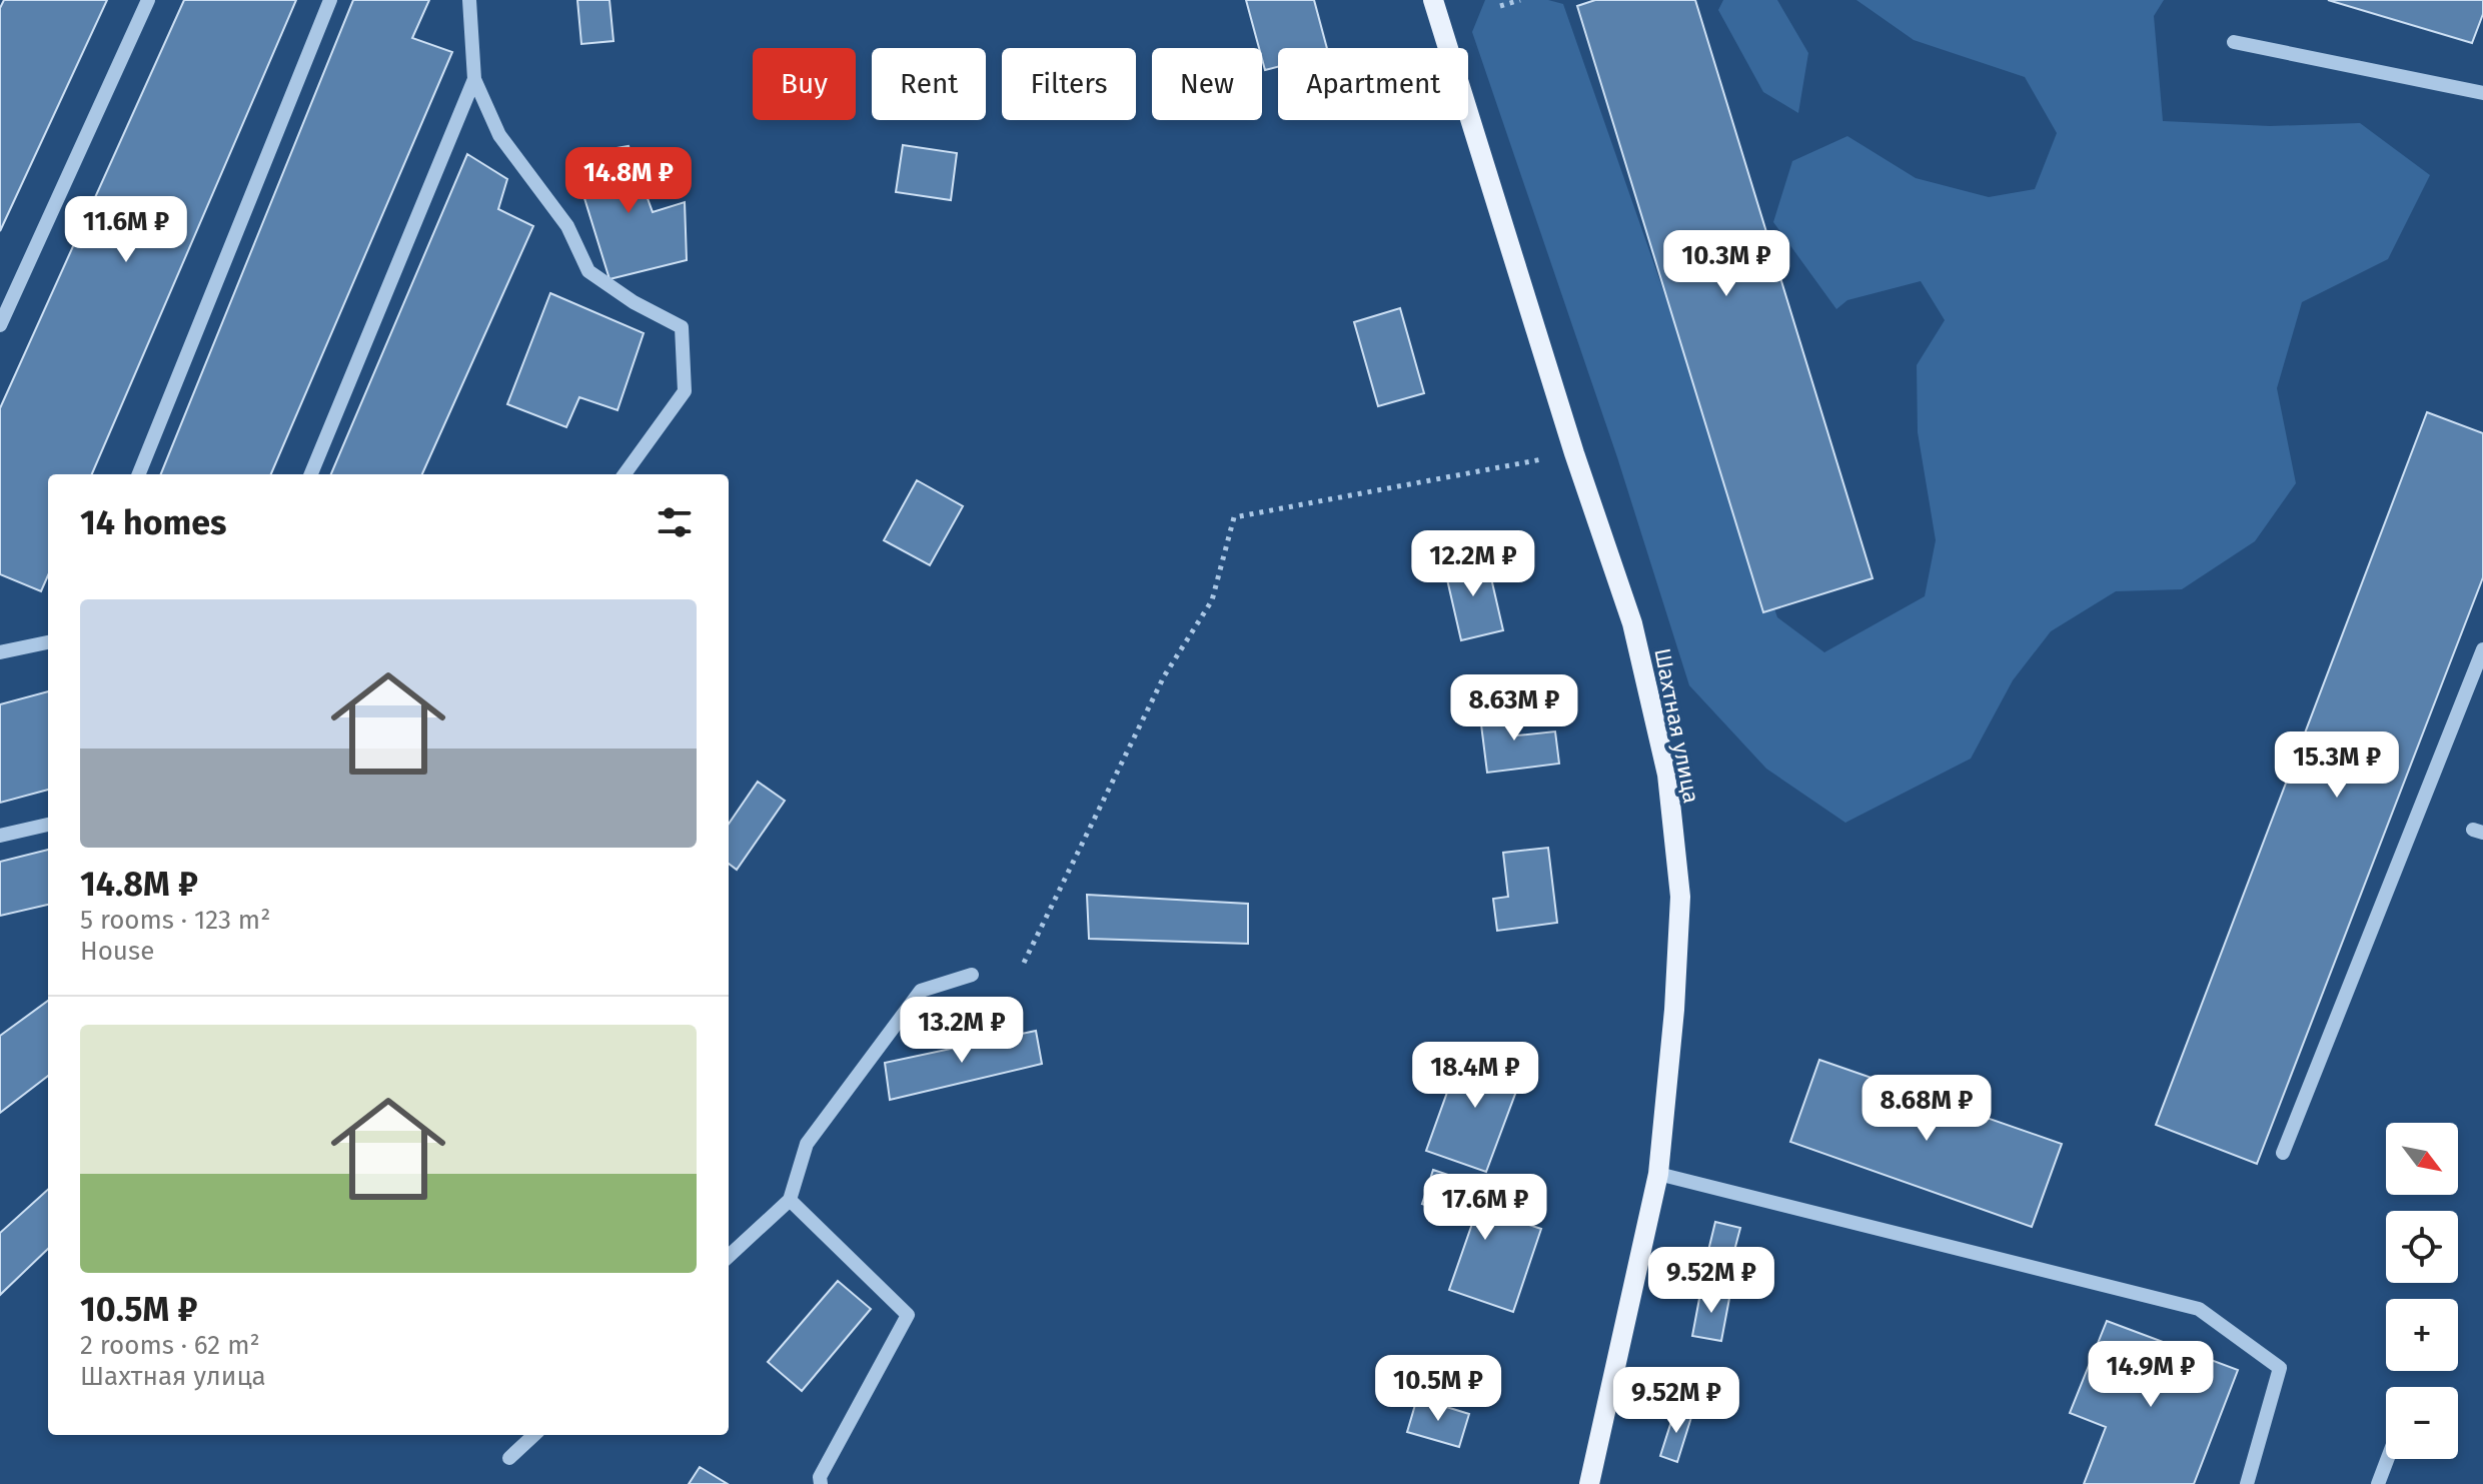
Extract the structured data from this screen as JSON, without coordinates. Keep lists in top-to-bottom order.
{
  "streets": {
    "main road": ["Шахтная улица"]
  },
  "north": "bottom right",
  "page": {
    "chip": [
      "Buy",
      "Rent",
      "Filters",
      "New",
      "Apartment"
    ],
    "price": [
      "14.8M ₽",
      "11.6M ₽",
      "10.3M ₽",
      "12.2M ₽",
      "8.63M ₽",
      "15.3M ₽",
      "13.2M ₽",
      "18.4M ₽",
      "8.68M ₽",
      "17.6M ₽",
      "9.52M ₽",
      "14.9M ₽",
      "10.5M ₽",
      "9.52M ₽"
    ],
    "heading": "14 homes",
    "list": [
      {
        "name": "14.8M ₽",
        "note": "5 rooms · 123 m² · House"
      },
      {
        "name": "10.5M ₽",
        "note": "2 rooms · 62 m² · Шахтная улица"
      }
    ],
    "map_buttons": ["+", "−"]
  }
}
